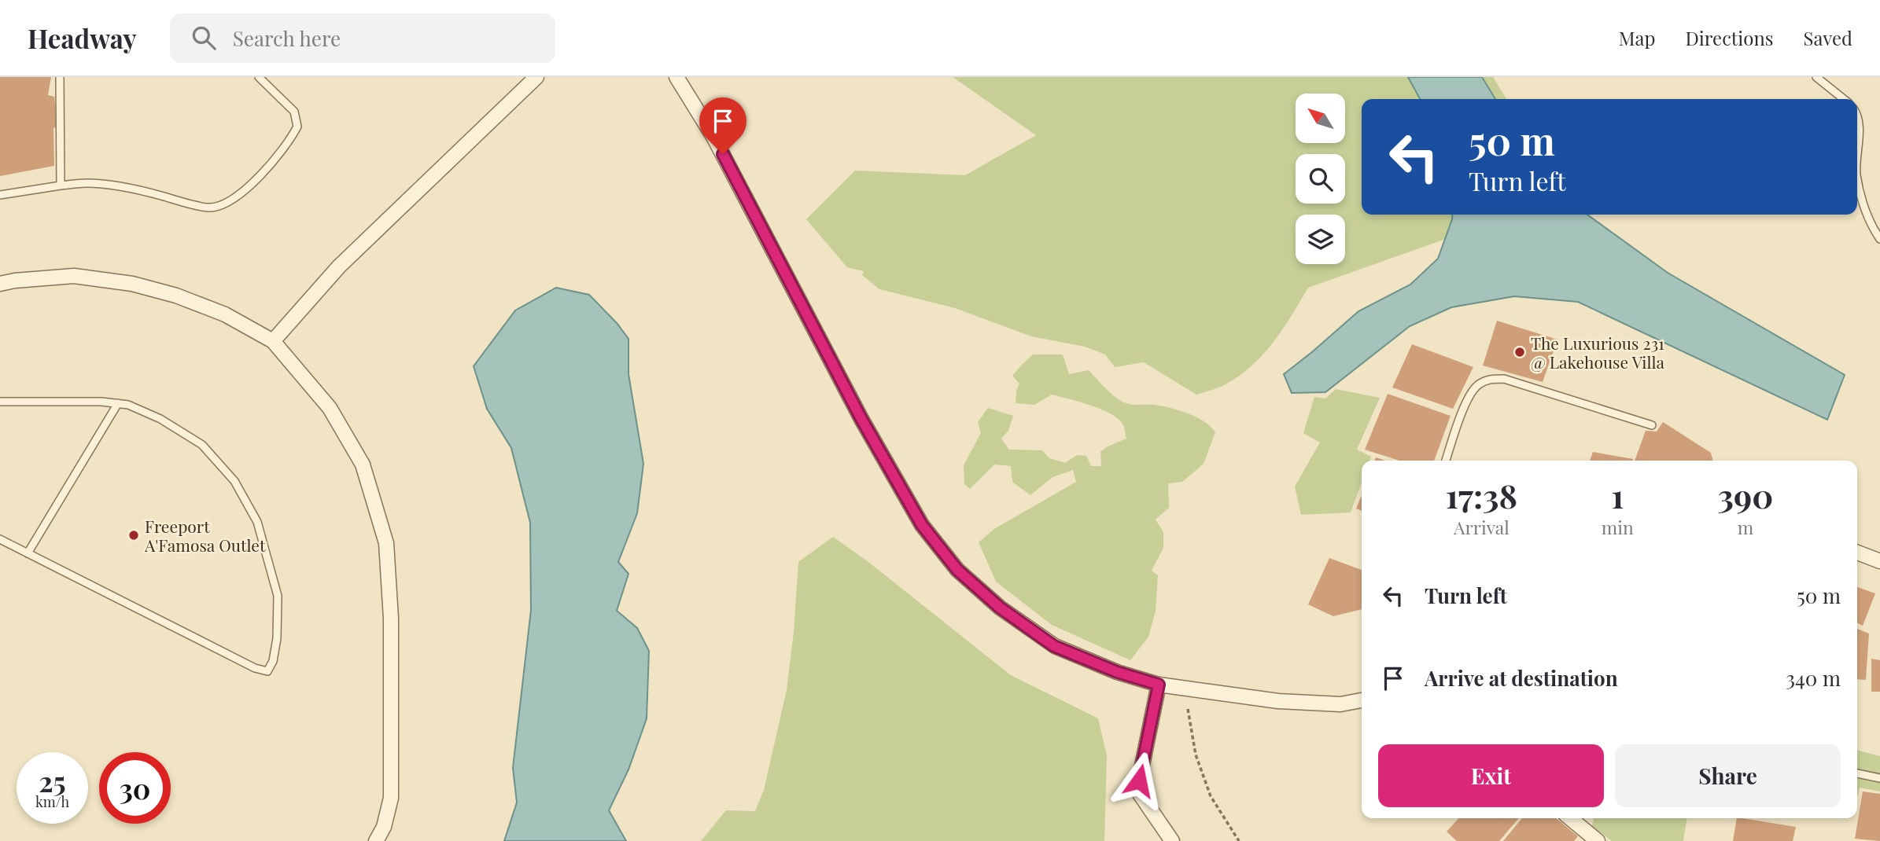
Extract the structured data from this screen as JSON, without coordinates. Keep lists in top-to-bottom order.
{
  "places": ["The Luxurious 231 @ Lakehouse Villa", "Freeport A'Famosa Outlet"],
  "north": "top left",
  "page": {
    "header": "Headway",
    "search": "Search here",
    "nav": ["Map", "Directions", "Saved"],
    "turn": ["50 m", "Turn left"],
    "eta": [
      "17:38",
      "Arrival",
      "1",
      "min",
      "390",
      "m"
    ],
    "list": [
      {
        "name": "Turn left",
        "value": "50 m"
      },
      {
        "name": "Arrive at destination",
        "value": "340 m"
      }
    ],
    "buttons": ["Exit", "Share"],
    "speed": "25 km/h",
    "limit": "30"
  }
}
